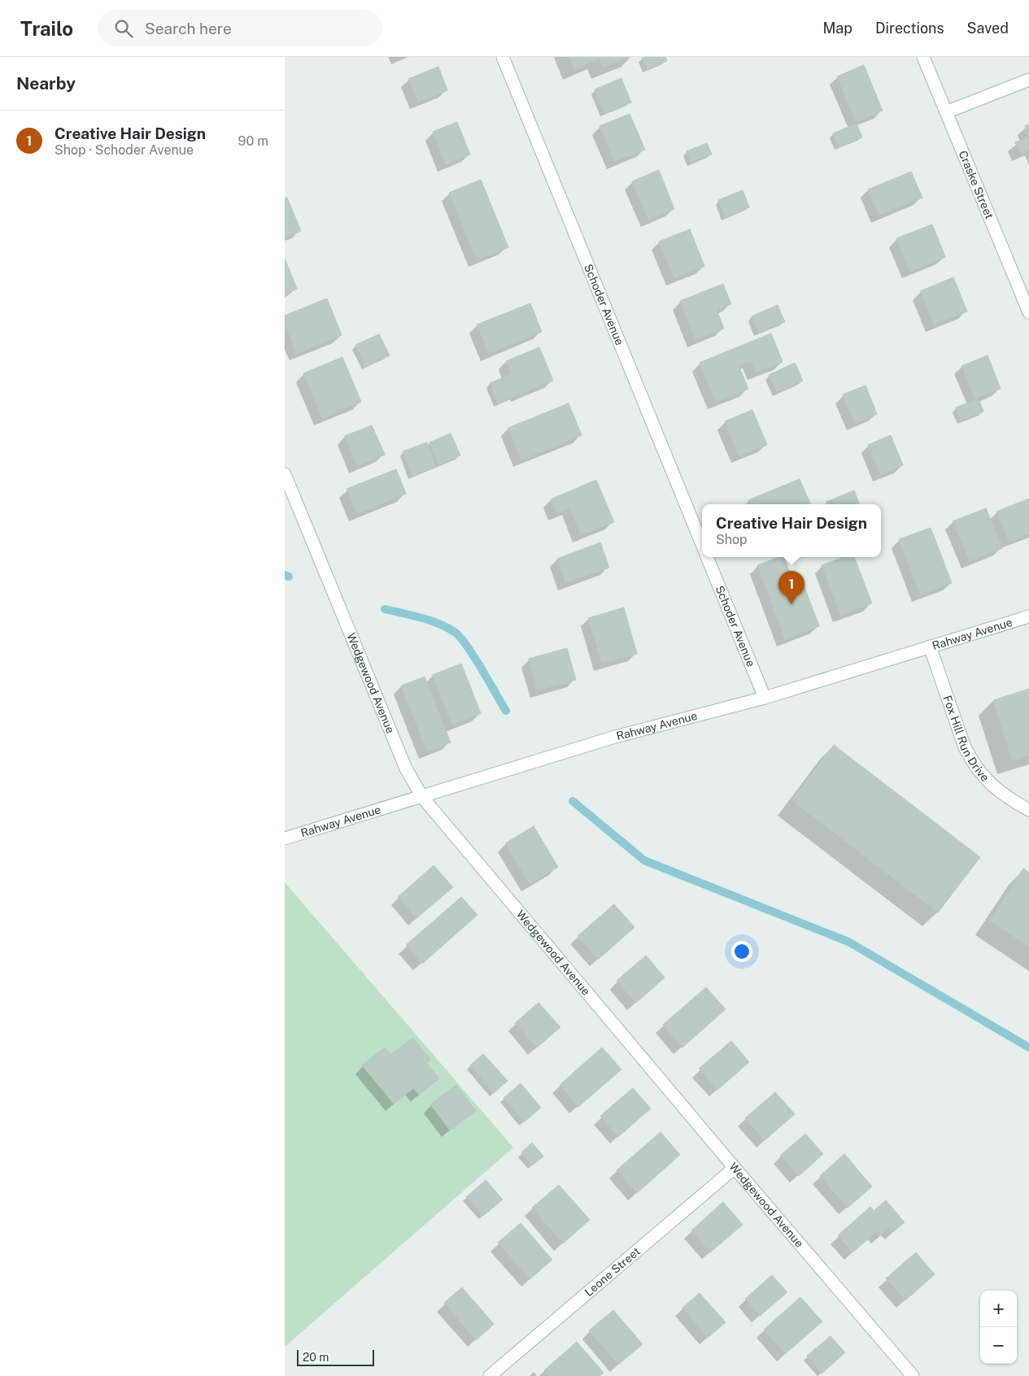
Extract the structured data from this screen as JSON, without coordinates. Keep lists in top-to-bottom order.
{
  "streets": {
    "street": [
      "Craske Street",
      "Schoder Avenue",
      "Rahway Avenue",
      "Wedgewood Avenue",
      "Fox Hill Run Drive",
      "Leone Street"
    ]
  },
  "crossings": [
    ["Schoder Avenue", "Rahway Avenue"],
    ["Rahway Avenue", "Wedgewood Avenue"],
    ["Rahway Avenue", "Fox Hill Run Drive"],
    ["Wedgewood Avenue", "Leone Street"]
  ],
  "scale_bar": "20 m",
  "page": {
    "header": "Trailo",
    "search": "Search here",
    "nav": ["Map", "Directions", "Saved"],
    "heading": "Nearby",
    "list": [
      {
        "mark": "1",
        "name": "Creative Hair Design",
        "note": "Shop · Schoder Avenue",
        "value": "90 m"
      }
    ],
    "popup": ["Creative Hair Design", "Shop"],
    "pins": "1",
    "map_buttons": ["+", "−"],
    "scale": "20 m"
  }
}
